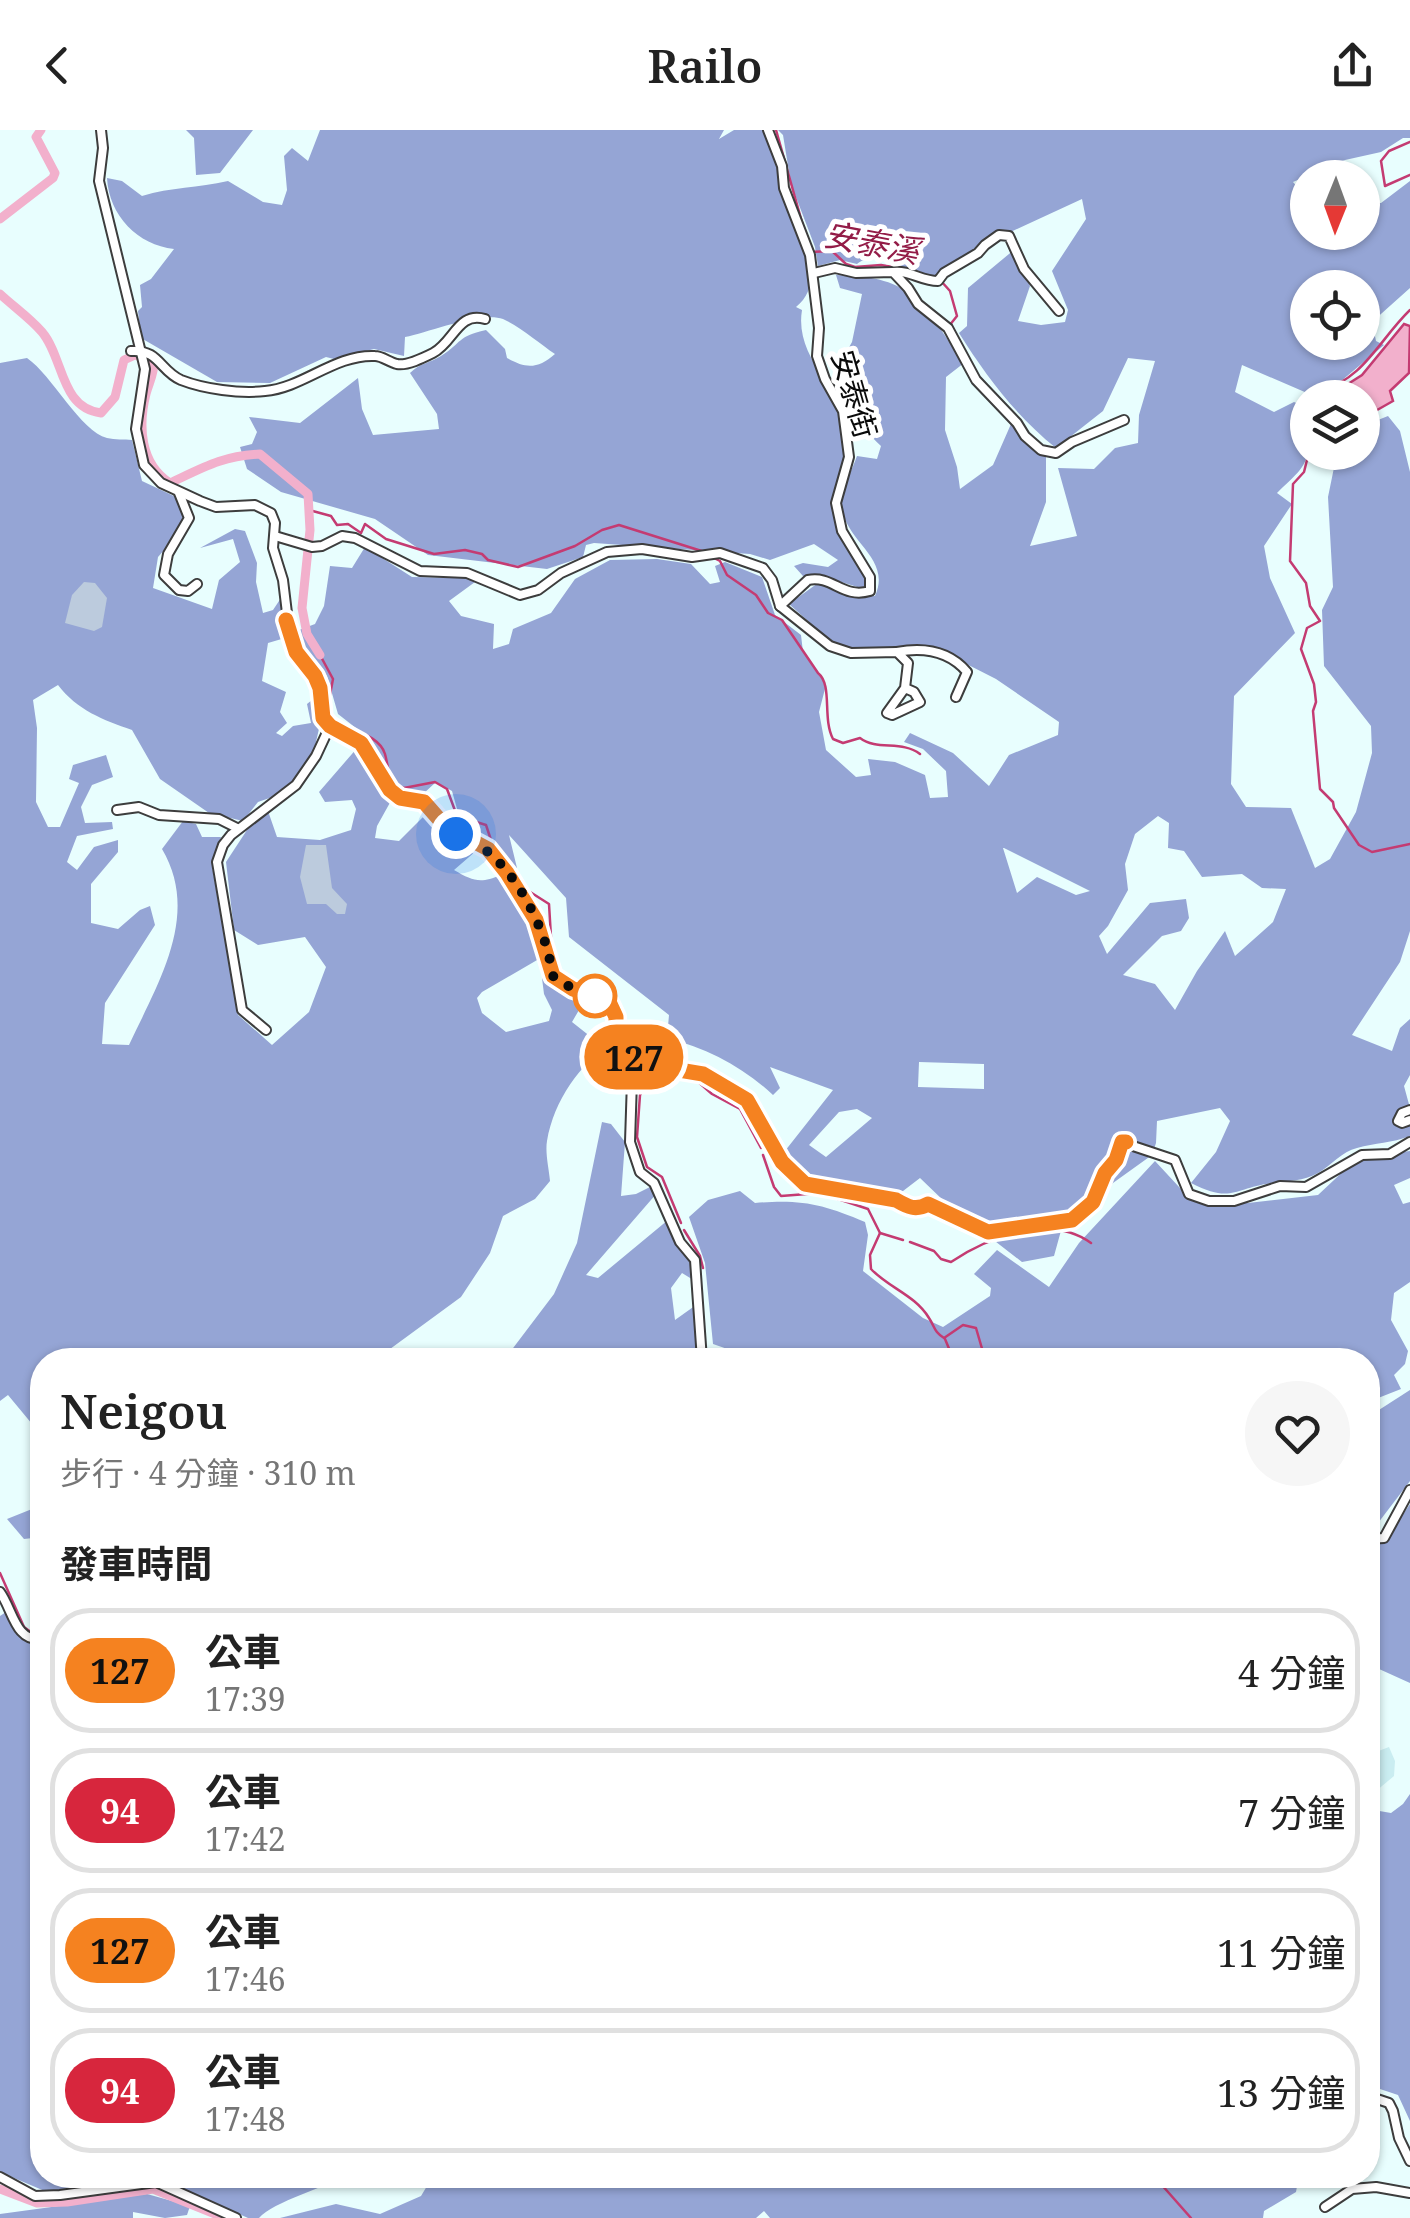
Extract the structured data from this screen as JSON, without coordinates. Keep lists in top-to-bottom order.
{
  "streets": {
    "street": ["安泰街"]
  },
  "water": ["安泰溪"],
  "lines": ["bus line 127"],
  "north": "bottom",
  "page": {
    "header": "Railo",
    "on_map": "127",
    "heading": [
      ["Neigou", "步行 · 4 分鐘 · 310 m"],
      "發車時間"
    ],
    "list": [
      {
        "mark": "127",
        "name": "公車",
        "note": "17:39",
        "value": "4 分鐘"
      },
      {
        "mark": "94",
        "name": "公車",
        "note": "17:42",
        "value": "7 分鐘"
      },
      {
        "mark": "127",
        "name": "公車",
        "note": "17:46",
        "value": "11 分鐘"
      },
      {
        "mark": "94",
        "name": "公車",
        "note": "17:48",
        "value": "13 分鐘"
      }
    ]
  }
}
